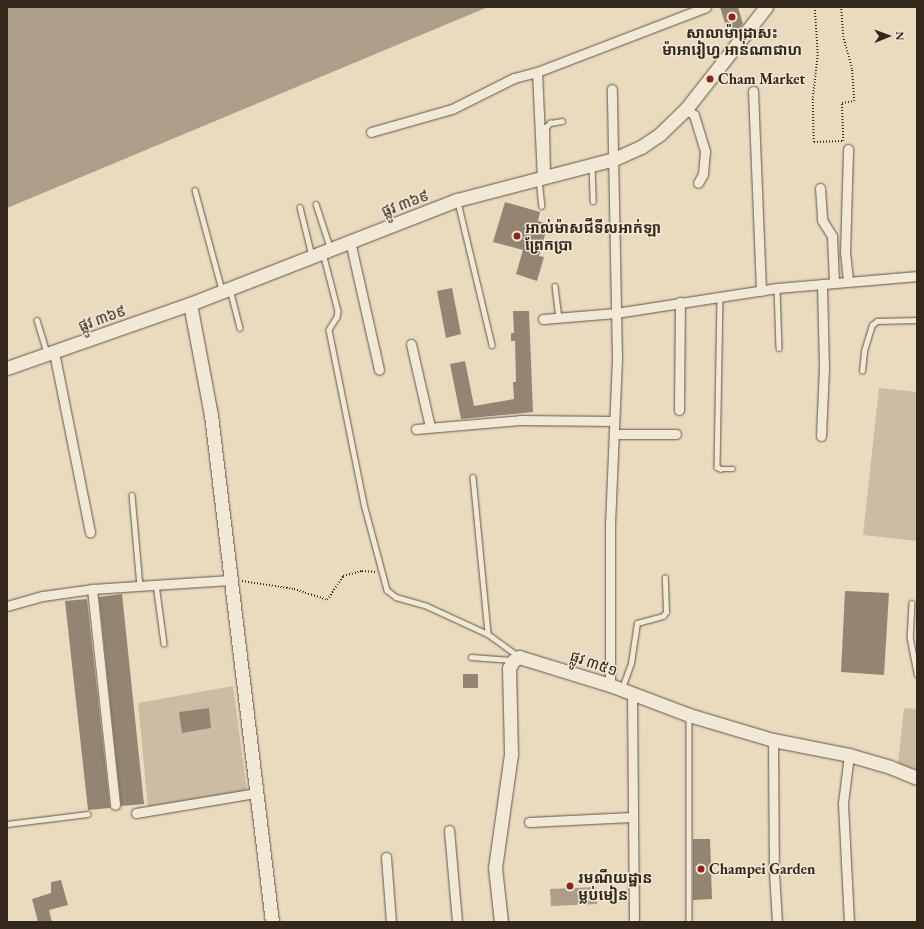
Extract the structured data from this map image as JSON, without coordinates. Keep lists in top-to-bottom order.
{
  "streets": {
    "street": ["ផ្លូវ ៣៦៩", "ផ្លូវ ៣៥១"]
  },
  "places": [
    "សាលាម៉ាដ្រាសះ ម៉ាអារៀហ្វ អាន់ណាជាហ",
    "Cham Market",
    "អាល់ម៉ាសជីទីលអាក់ឡា ព្រែកប្រា",
    "Champei Garden",
    "រមណីយដ្ឋាន ម្លប់មៀន"
  ],
  "north": "right"
}
